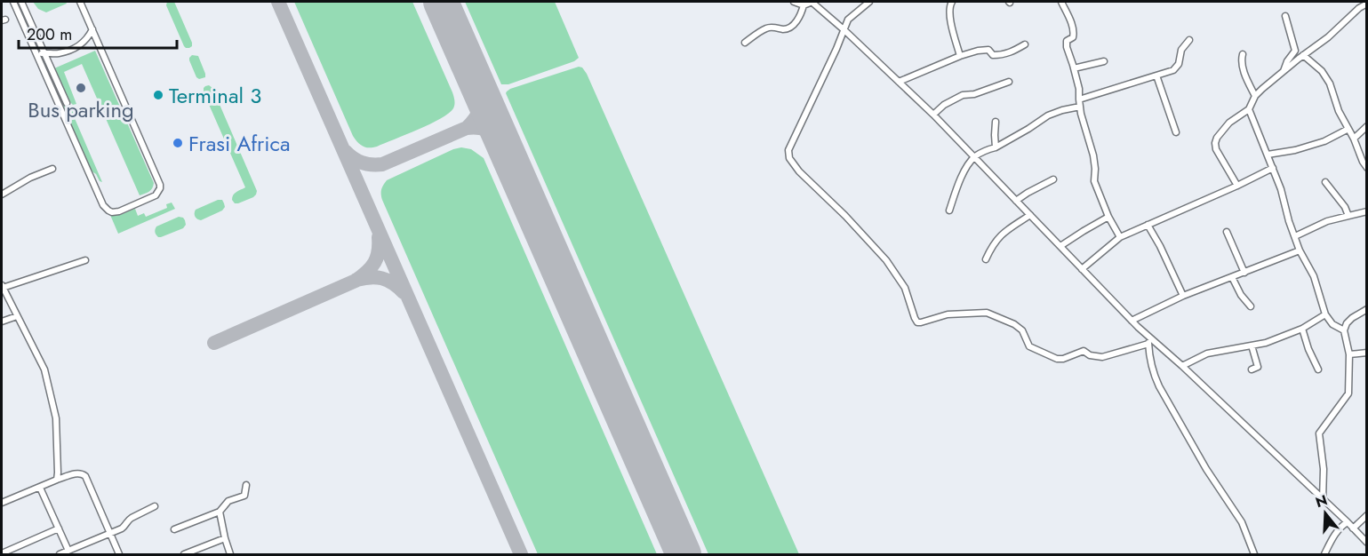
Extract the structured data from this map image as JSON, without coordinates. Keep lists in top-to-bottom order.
{
  "places": ["Bus parking", "Terminal 3", "Frasi Africa"],
  "scale_bar": "200 m",
  "north": "top"
}
